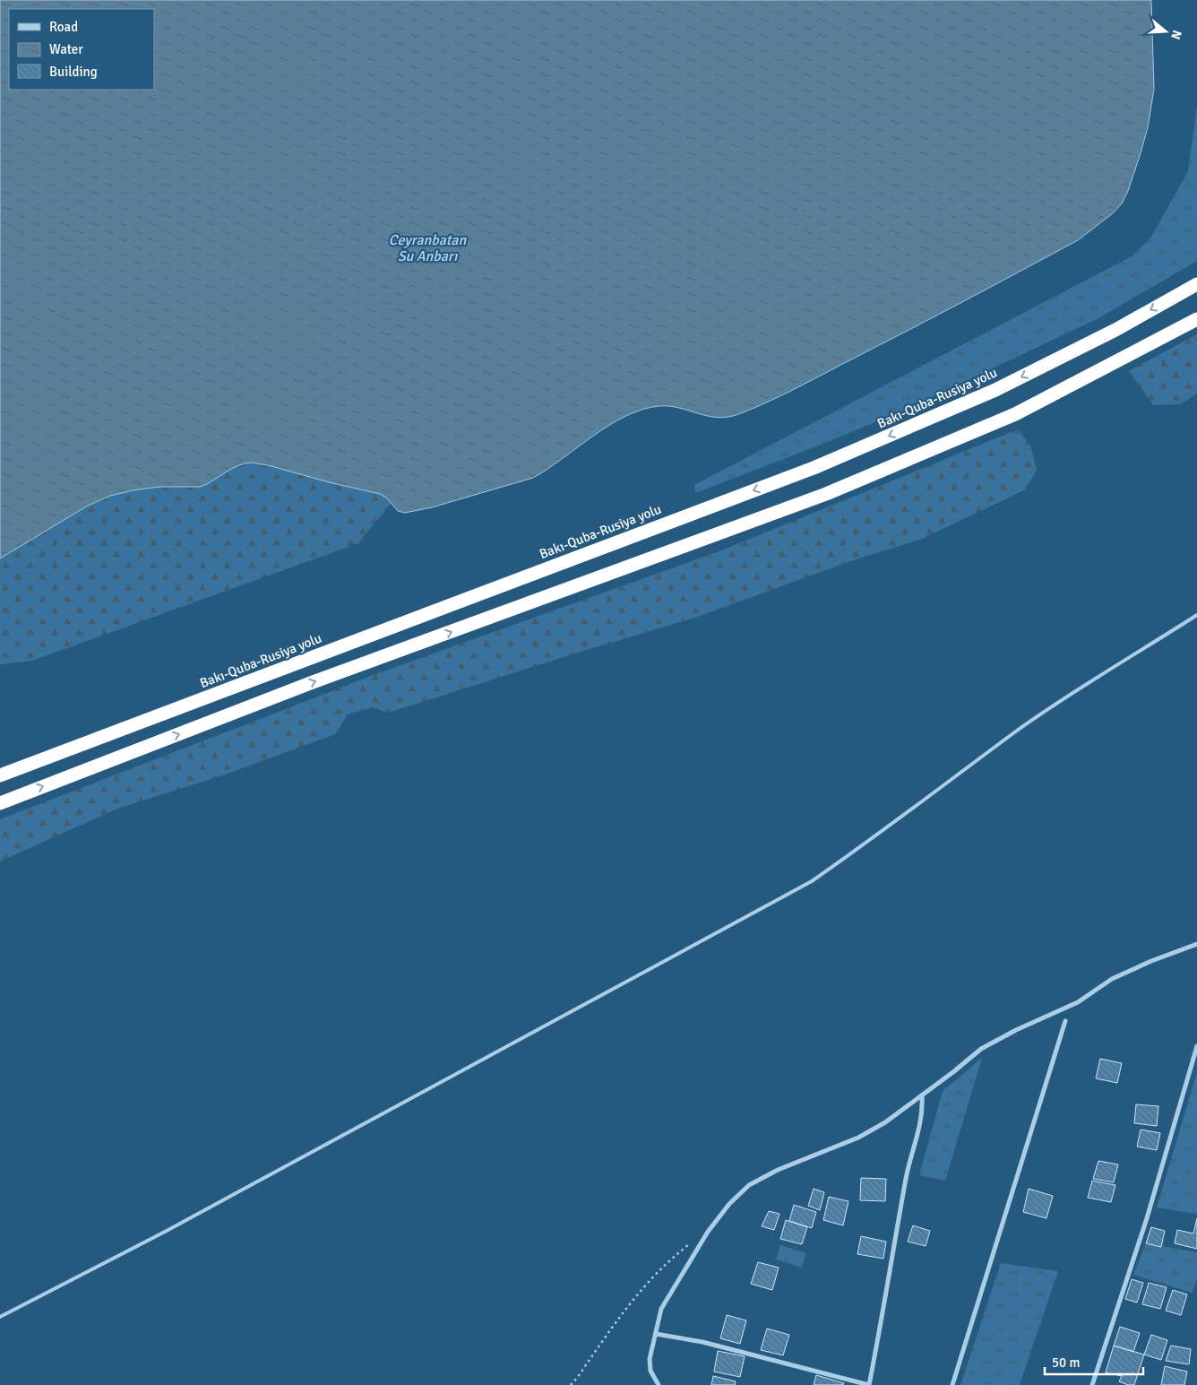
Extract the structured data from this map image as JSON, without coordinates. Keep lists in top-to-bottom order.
{
  "streets": {
    "highway": ["Bakı-Quba-Rusiya yolu"]
  },
  "water": ["Ceyranbatan Su Anbarı"],
  "legend": ["Road", "Water", "Building"],
  "scale_bar": "50 m",
  "north": "right"
}
